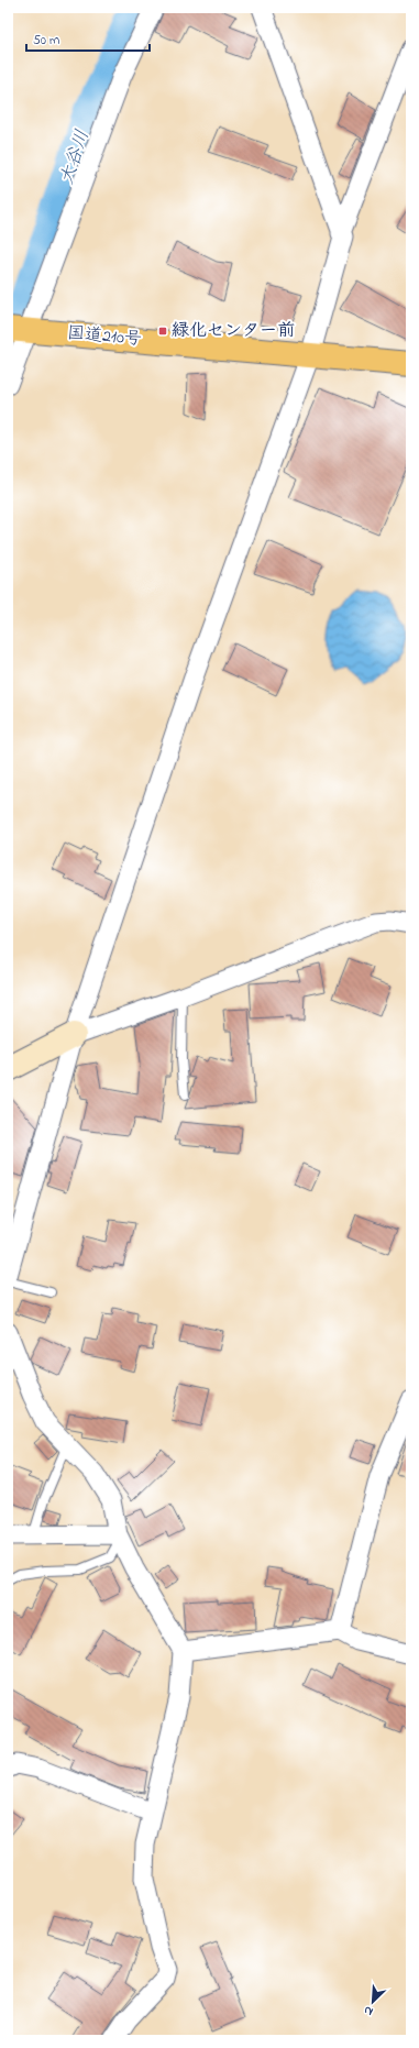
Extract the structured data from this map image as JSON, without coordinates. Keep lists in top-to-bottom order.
{
  "streets": {
    "highway": ["国道210号"]
  },
  "water": ["大谷川"],
  "places": {
    "transit": ["緑化センター前"]
  },
  "scale_bar": "50 m",
  "north": "bottom left"
}
